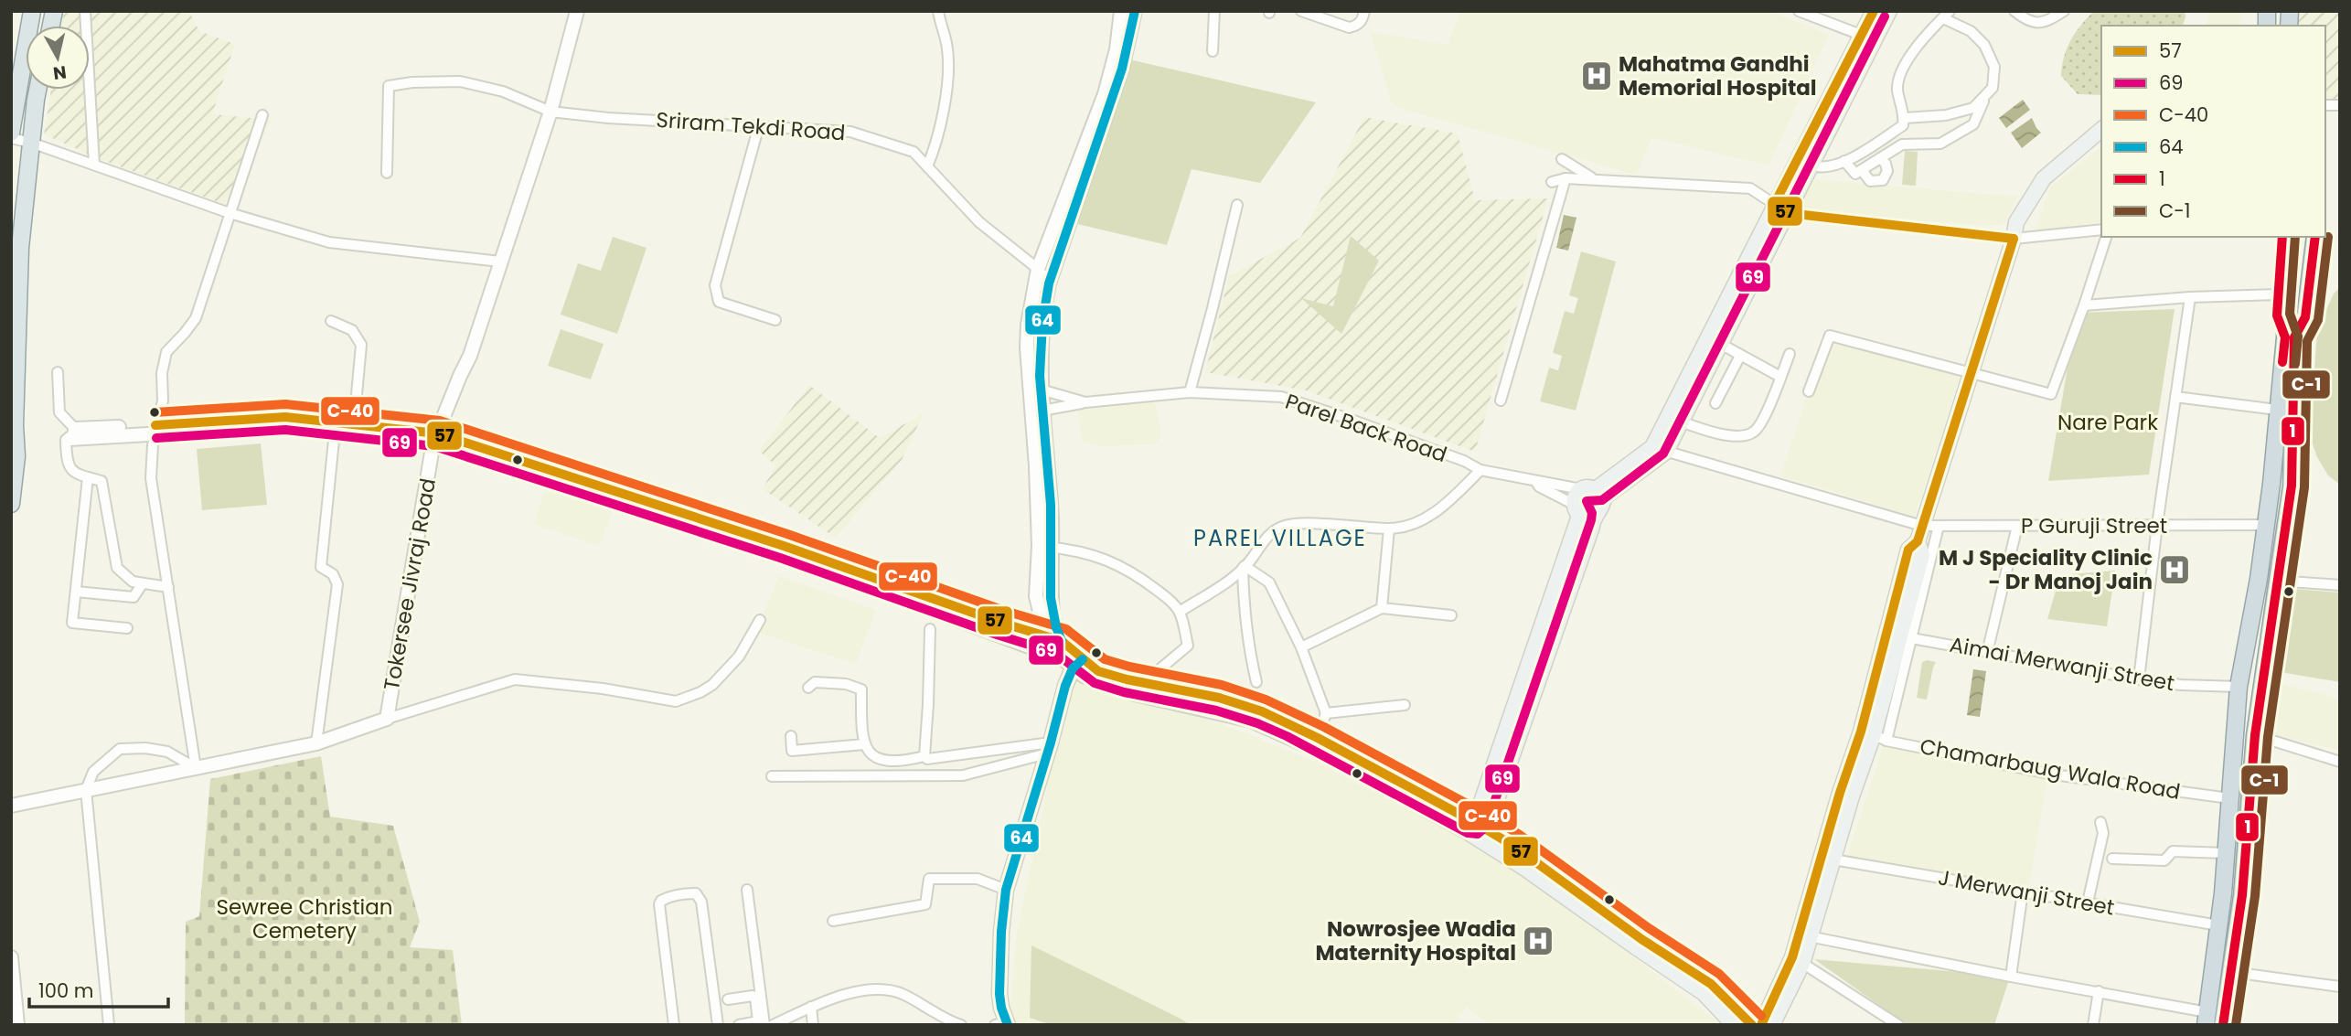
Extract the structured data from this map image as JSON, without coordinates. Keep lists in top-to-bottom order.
{
  "streets": {
    "street": [
      "Sriram Tekdi Road",
      "Parel Back Road",
      "P Guruji Street",
      "Tokersee Jivraj Road",
      "Aimai Merwanji Street",
      "Chamarbaug Wala Road",
      "J Merwanji Street"
    ]
  },
  "crossings": [
    ["Sriram Tekdi Road", "Tokersee Jivraj Road"]
  ],
  "districts": ["PAREL VILLAGE"],
  "parks": ["Nare Park", "Sewree Christian Cemetery"],
  "places": {
    "hospital": ["Mahatma Gandhi Memorial Hospital", "M J Speciality Clinic - Dr Manoj Jain", "Nowrosjee Wadia Maternity Hospital"]
  },
  "lines": [
    "transit line 57",
    "transit line 64",
    "transit line 69",
    "transit line 1",
    "transit line C-1",
    "transit line C-40"
  ],
  "legend": [
    "57",
    "69",
    "C-40",
    "64",
    "1",
    "C-1"
  ],
  "scale_bar": "100 m",
  "north": "bottom"
}
